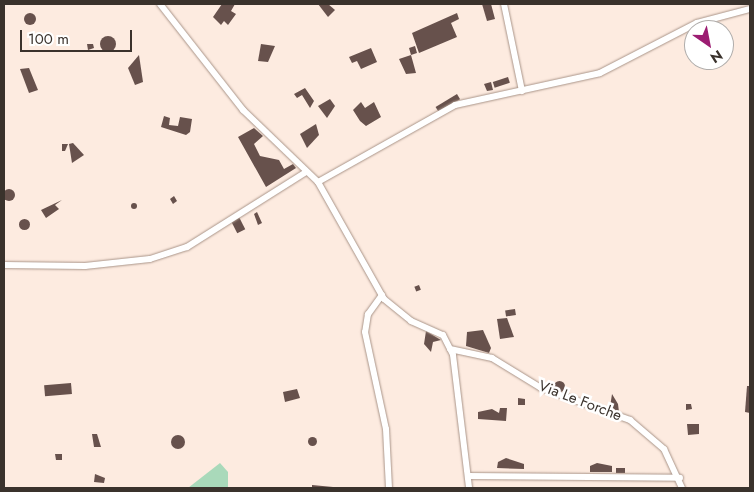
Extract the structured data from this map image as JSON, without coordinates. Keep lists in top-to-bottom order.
{
  "streets": {
    "street": ["Via Le Forche"]
  },
  "scale_bar": "100 m",
  "north": "bottom right"
}
